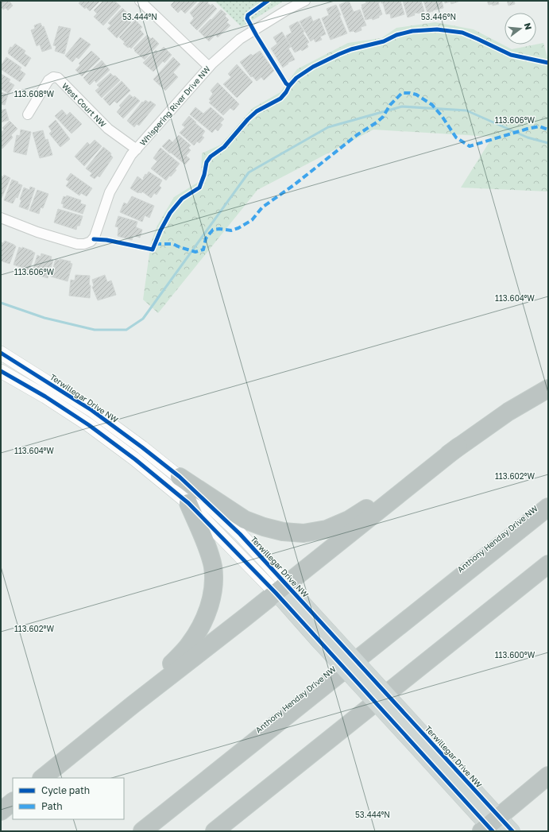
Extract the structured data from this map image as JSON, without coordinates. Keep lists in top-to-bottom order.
{
  "streets": {
    "highway": ["Anthony Henday Drive NW"],
    "main road": ["Terwillegar Drive NW"],
    "street": ["West Court NW", "Whispering River Drive NW"]
  },
  "crossings": [
    ["West Court NW", "Whispering River Drive NW"]
  ],
  "legend": ["Cycle path", "Path"],
  "north": "right",
  "coordinates": [
    "53.444°N",
    "53.446°N",
    "113.608°W",
    "113.606°W",
    "113.604°W",
    "113.602°W",
    "113.600°W"
  ]
}
